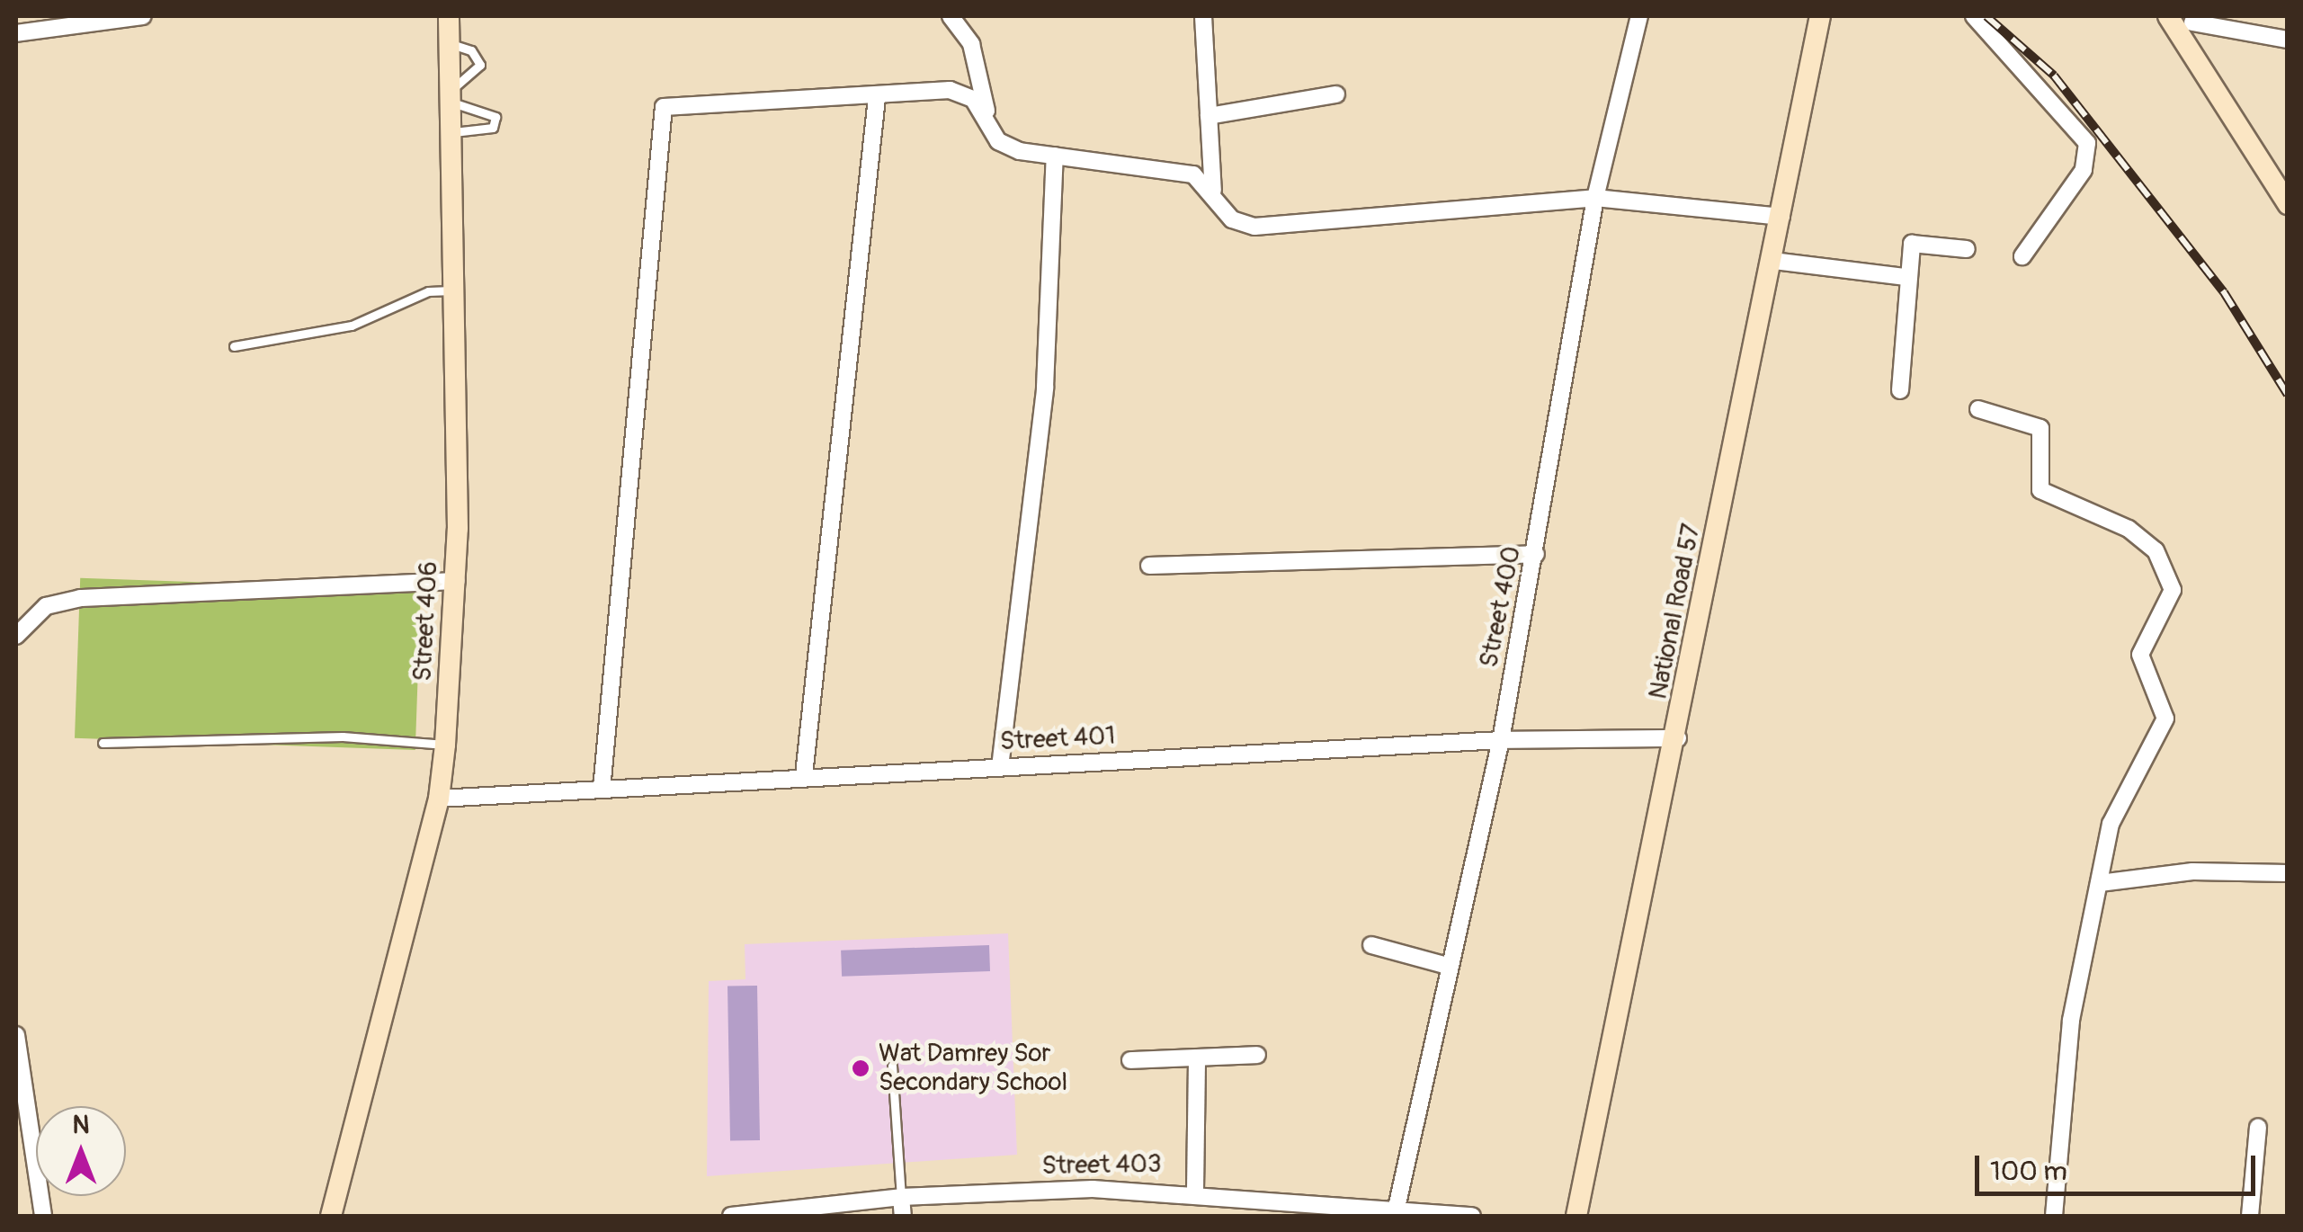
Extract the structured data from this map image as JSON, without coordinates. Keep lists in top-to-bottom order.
{
  "streets": {
    "street": [
      "Street 400",
      "National Road 57",
      "Street 406",
      "Street 401",
      "Street 403"
    ]
  },
  "crossings": [
    ["Street 400", "Street 401"],
    ["Street 400", "Street 403"],
    ["National Road 57", "Street 401"],
    ["Street 406", "Street 401"]
  ],
  "places": ["Wat Damrey Sor Secondary School"],
  "scale_bar": "100 m",
  "north": "top"
}
